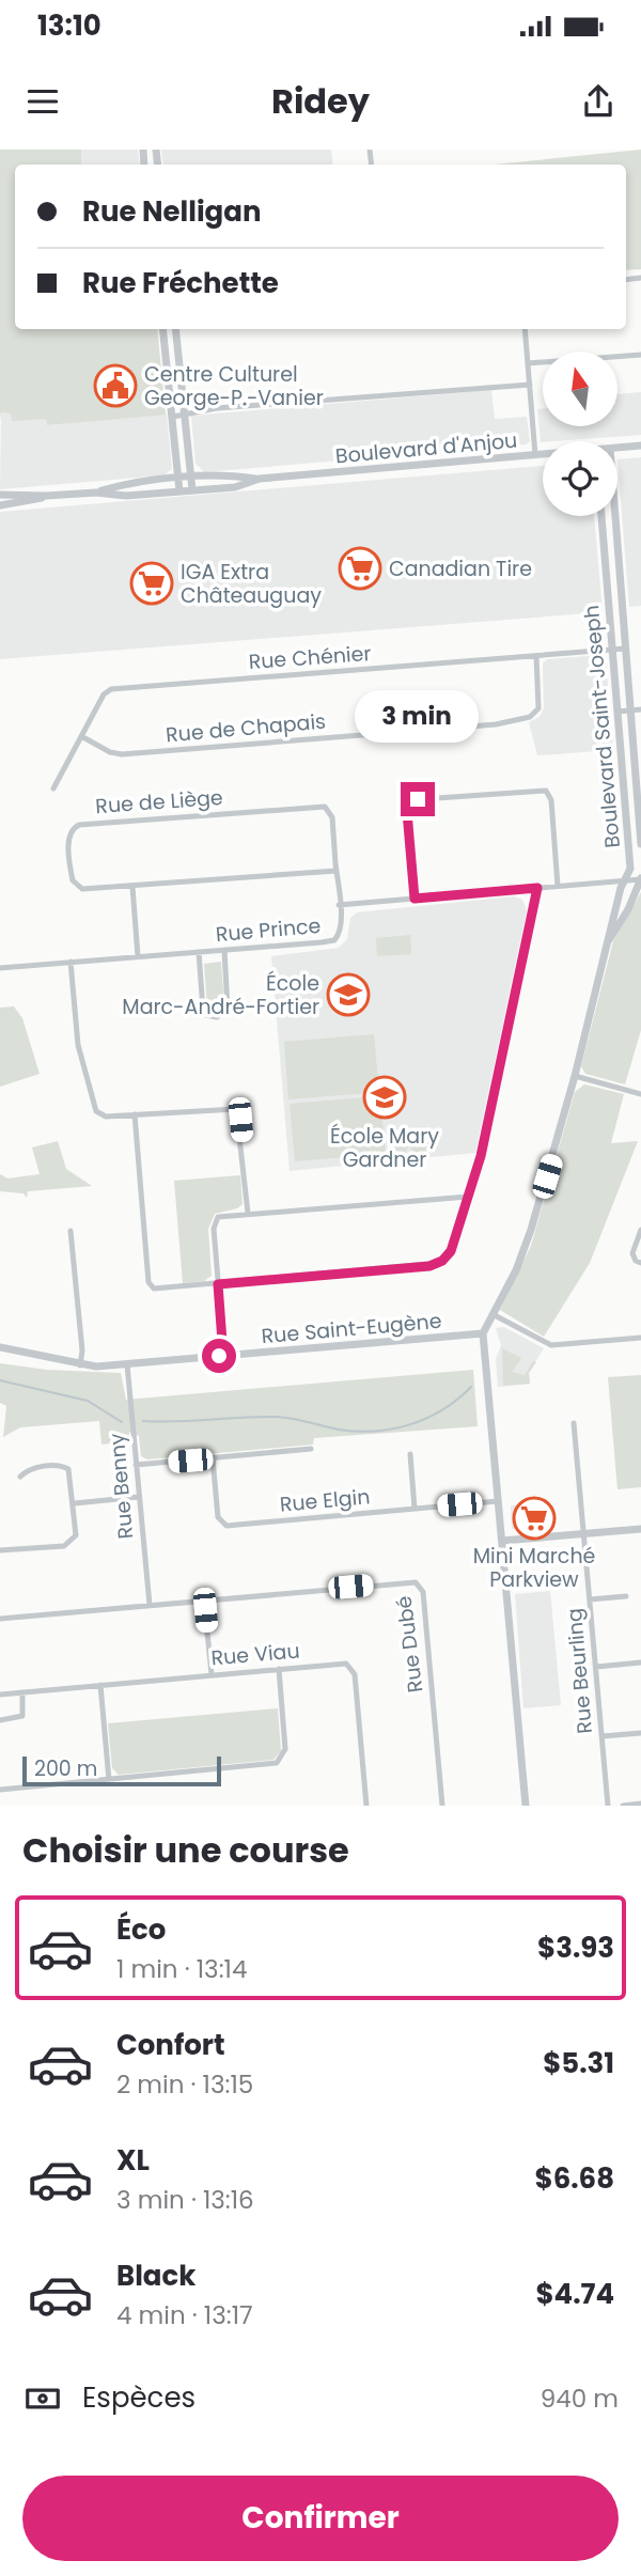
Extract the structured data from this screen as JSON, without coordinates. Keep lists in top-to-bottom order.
{
  "streets": {
    "street": [
      "Boulevard d'Anjou",
      "Rue Chénier",
      "Boulevard Saint-Joseph",
      "Rue de Chapais",
      "Rue de Liège",
      "Rue Prince",
      "Rue Saint-Eugène",
      "Rue Benny",
      "Rue Elgin",
      "Rue Dubé",
      "Rue Viau",
      "Rue Beurling"
    ]
  },
  "crossings": [
    ["Rue Chénier", "Boulevard Saint-Joseph"],
    ["Rue Chénier", "Rue de Chapais"],
    ["Boulevard Saint-Joseph", "Rue Prince"],
    ["Boulevard Saint-Joseph", "Rue Saint-Eugène"],
    ["Rue de Liège", "Rue Prince"],
    ["Rue Saint-Eugène", "Rue Benny"],
    ["Rue Benny", "Rue Dubé"]
  ],
  "places": {
    "public building": ["Centre Culturel George-P.-Vanier"],
    "supermarket": ["Canadian Tire", "IGA Extra Châteauguay", "Mini Marché Parkview"],
    "school or university": ["École Marc-André-Fortier", "École Mary Gardner"]
  },
  "scale_bar": "200 m",
  "north": "top",
  "page": {
    "status": "13:10",
    "header": "Ridey",
    "banner": ["Rue Nelligan", "Rue Fréchette"],
    "bubble": "3 min",
    "scale": "200 m",
    "heading": "Choisir une course",
    "list": [
      {
        "name": "Éco",
        "note": "1 min · 13:14",
        "value": "$3.93"
      },
      {
        "name": "Confort",
        "note": "2 min · 13:15",
        "value": "$5.31"
      },
      {
        "name": "XL",
        "note": "3 min · 13:16",
        "value": "$6.68"
      },
      {
        "name": "Black",
        "note": "4 min · 13:17",
        "value": "$4.74"
      }
    ],
    "pay": ["Espèces", "940 m"],
    "buttons": "Confirmer"
  }
}
